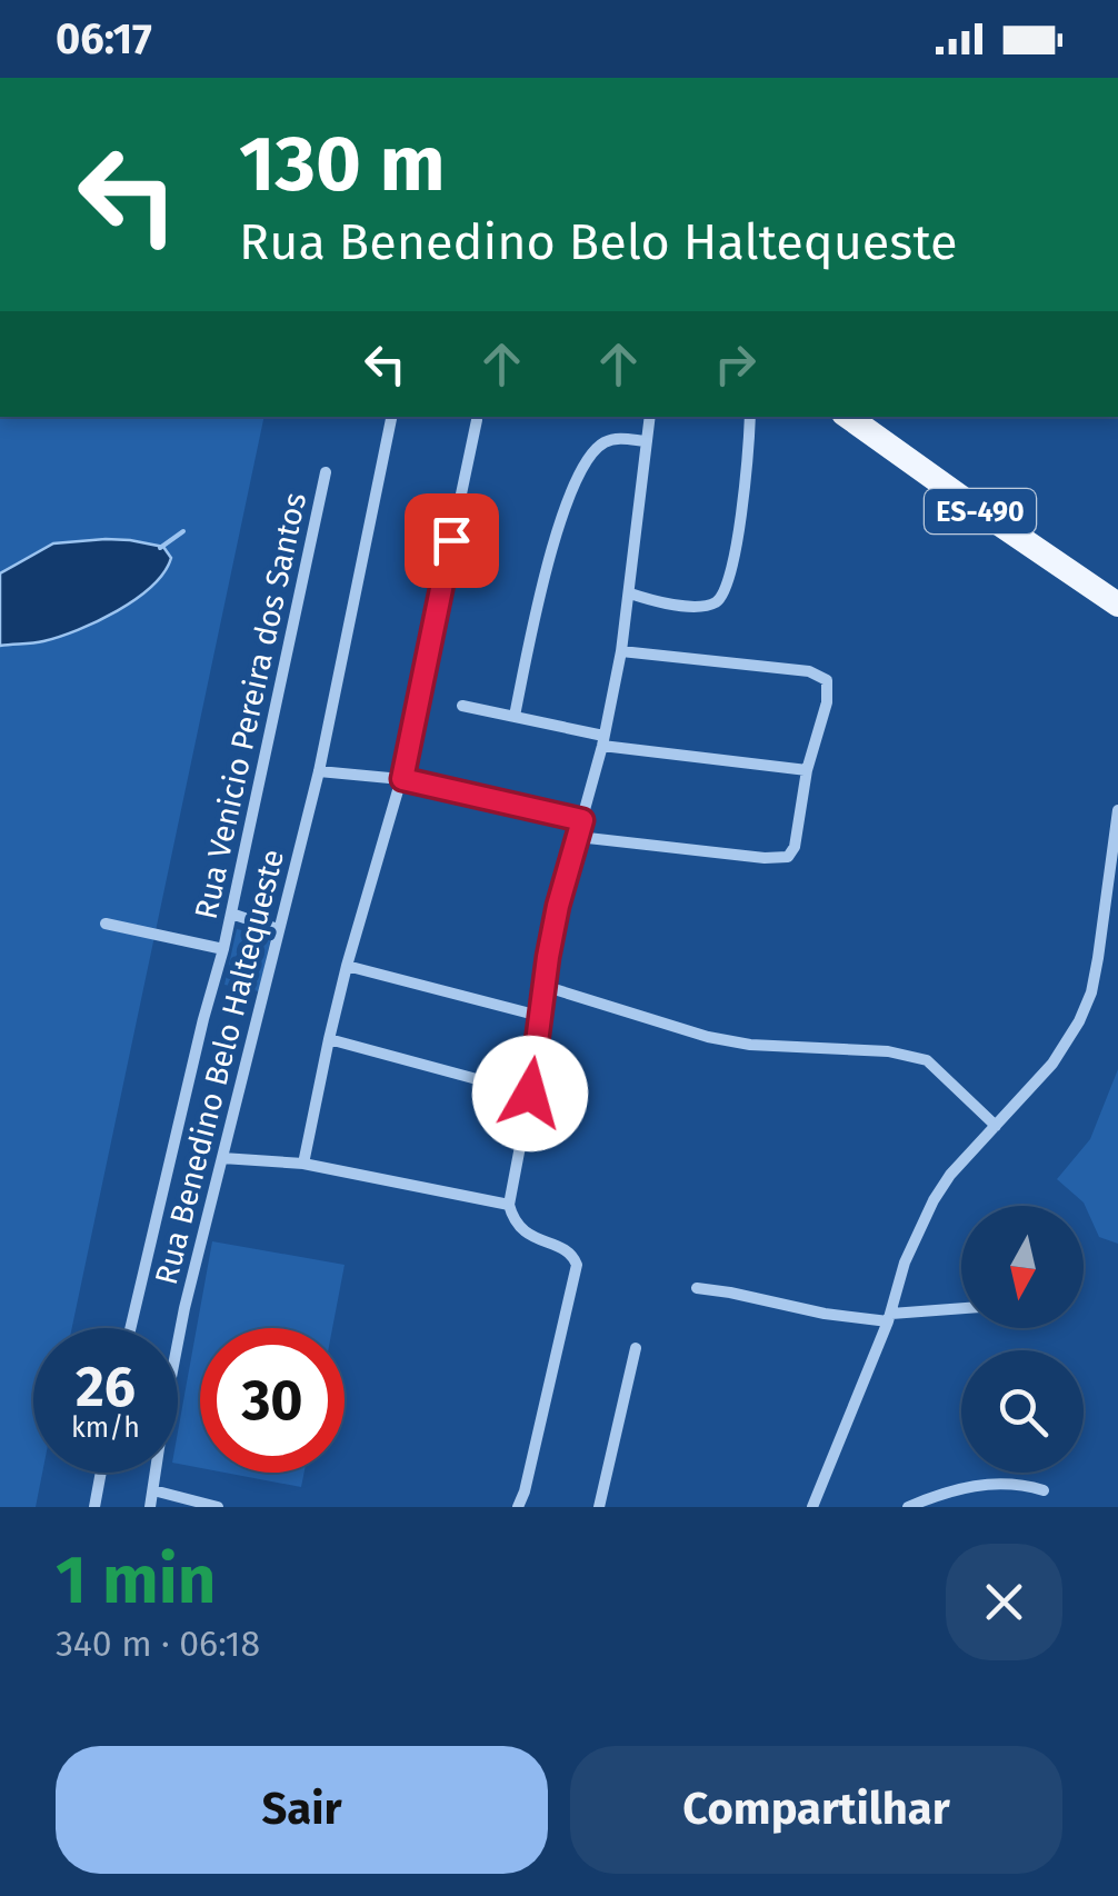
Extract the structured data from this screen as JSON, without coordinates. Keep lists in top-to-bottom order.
{
  "streets": {
    "main road": ["ES-490"],
    "street": ["Rua Venicio Pereira dos Santos", "Rua Benedino Belo Haltequeste"]
  },
  "north": "bottom",
  "page": {
    "status": "06:17",
    "turn": ["130 m", "Rua Benedino Belo Haltequeste"],
    "speed": "26 km/h",
    "limit": "30",
    "heading": ["1 min", "340 m · 06:18"],
    "buttons": ["Sair", "Compartilhar"]
  }
}
